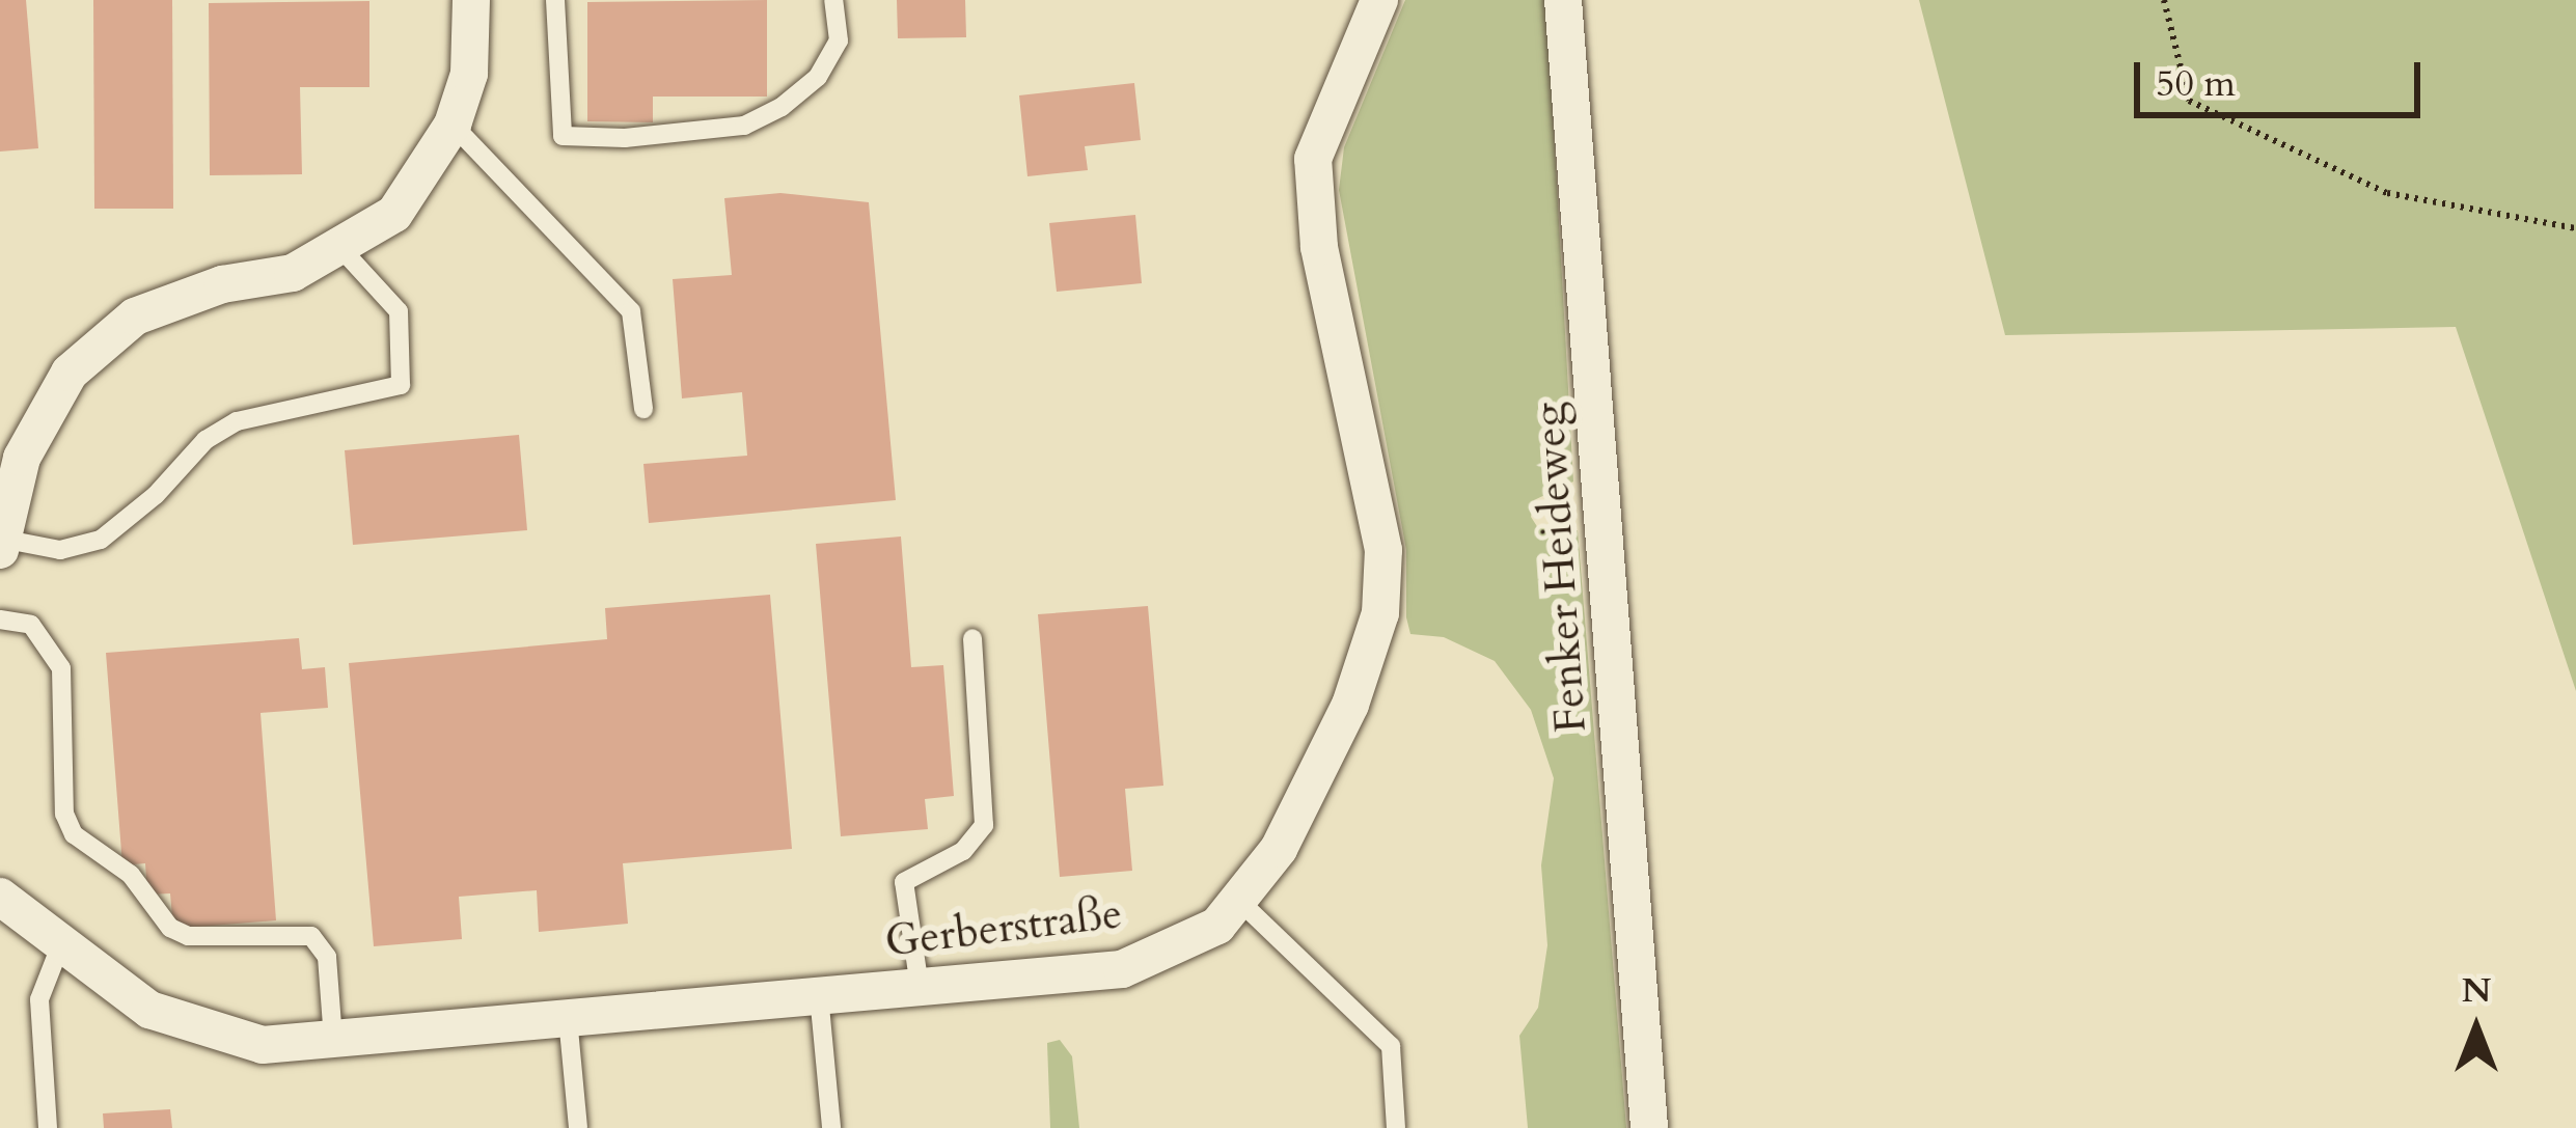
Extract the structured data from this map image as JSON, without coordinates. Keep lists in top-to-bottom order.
{
  "streets": {
    "street": ["Fenker Heideweg", "Gerberstraße"]
  },
  "scale_bar": "50 m",
  "north": "top"
}
